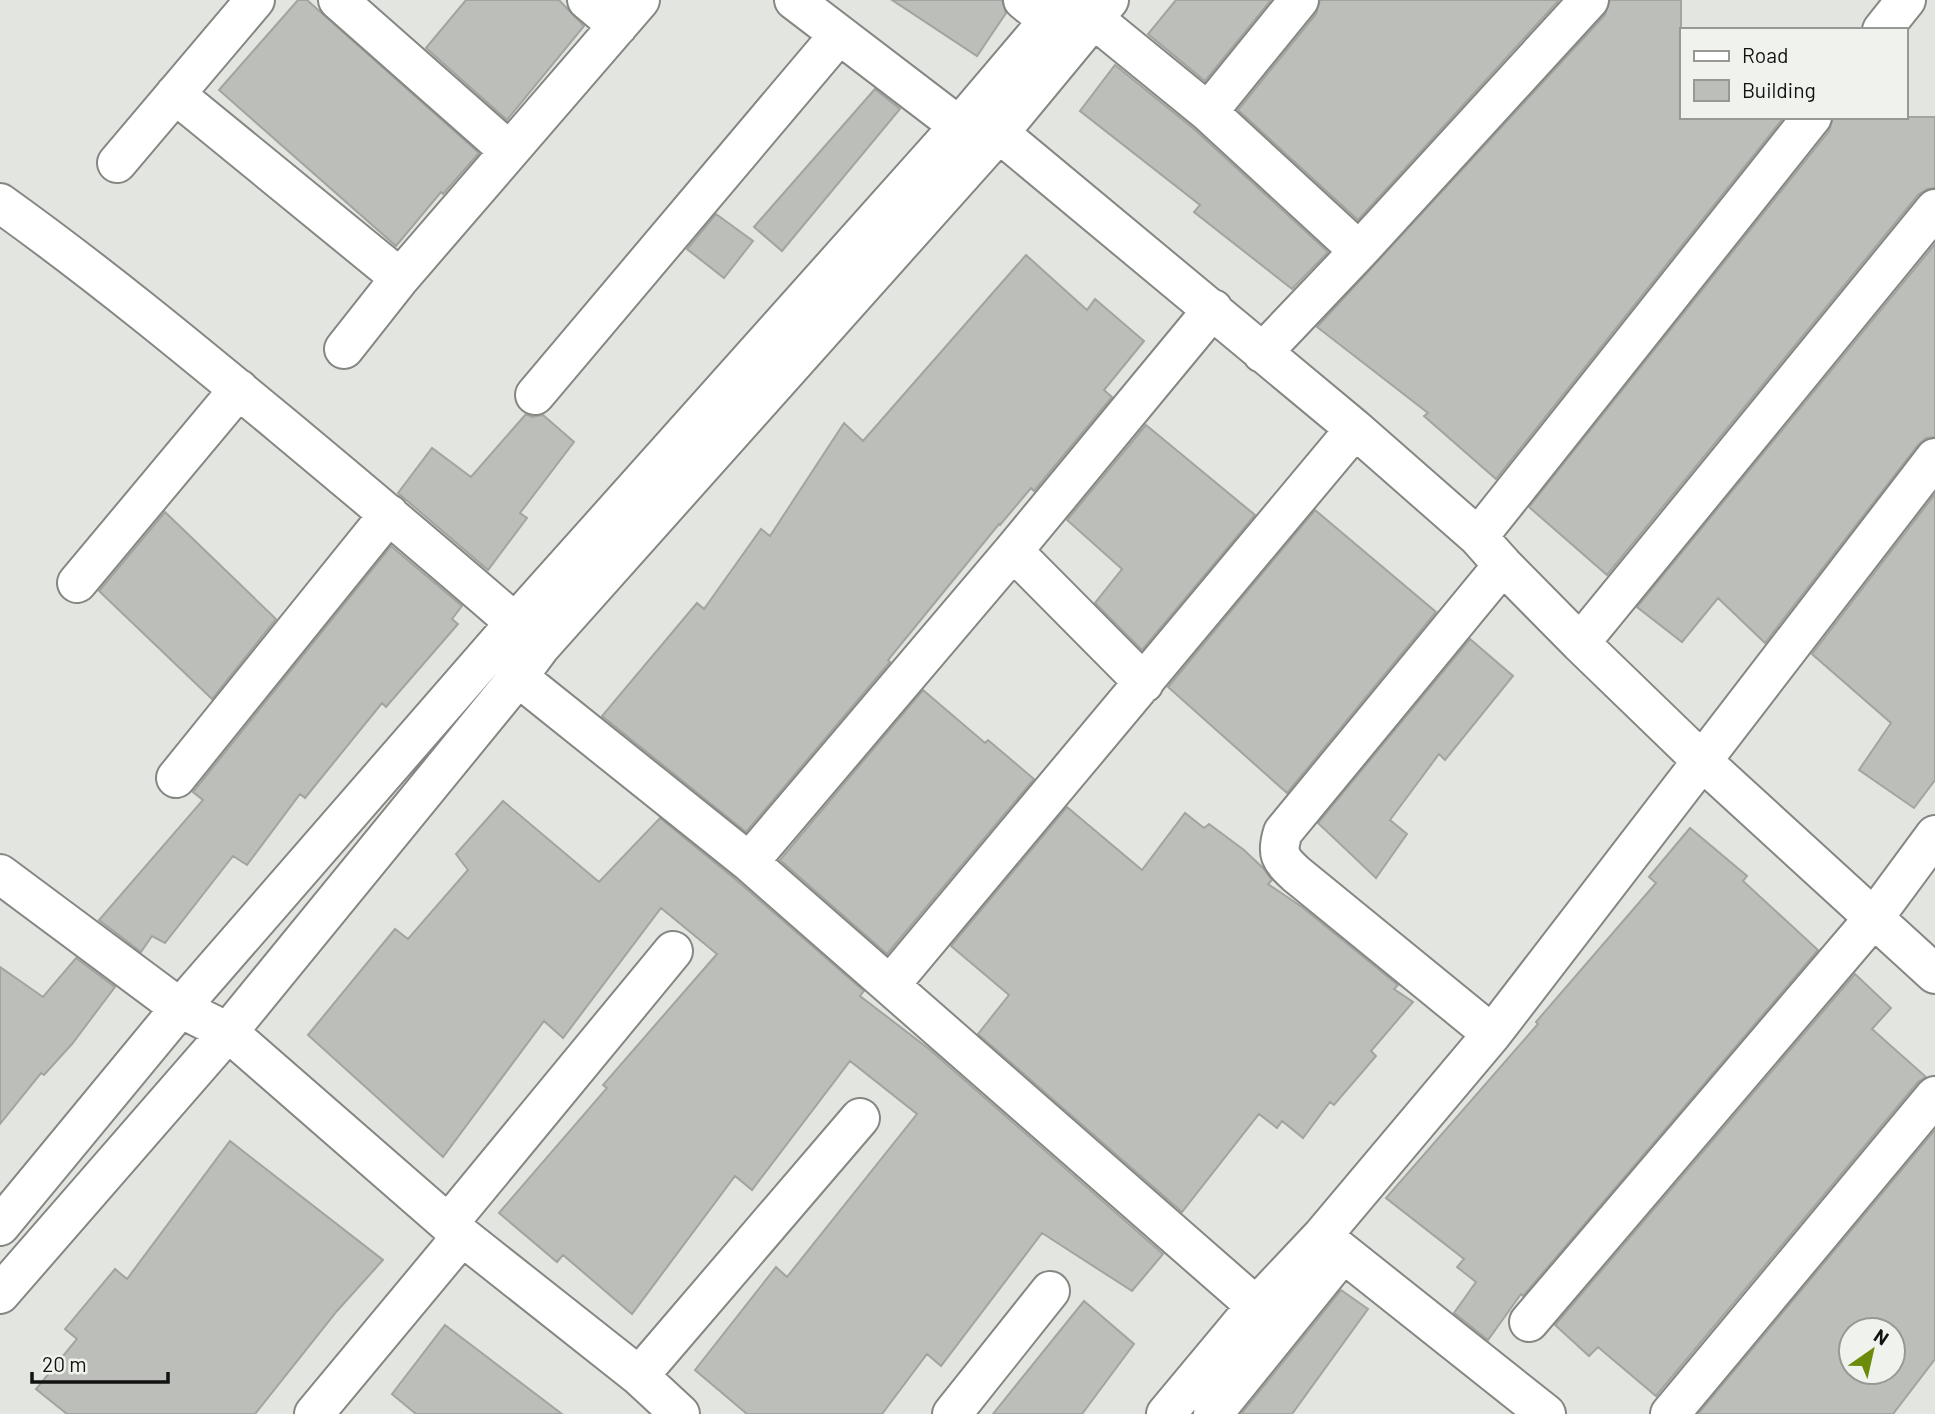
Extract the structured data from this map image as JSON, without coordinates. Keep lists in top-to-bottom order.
{
  "legend": ["Road", "Building"],
  "scale_bar": "20 m",
  "north": "top right"
}
